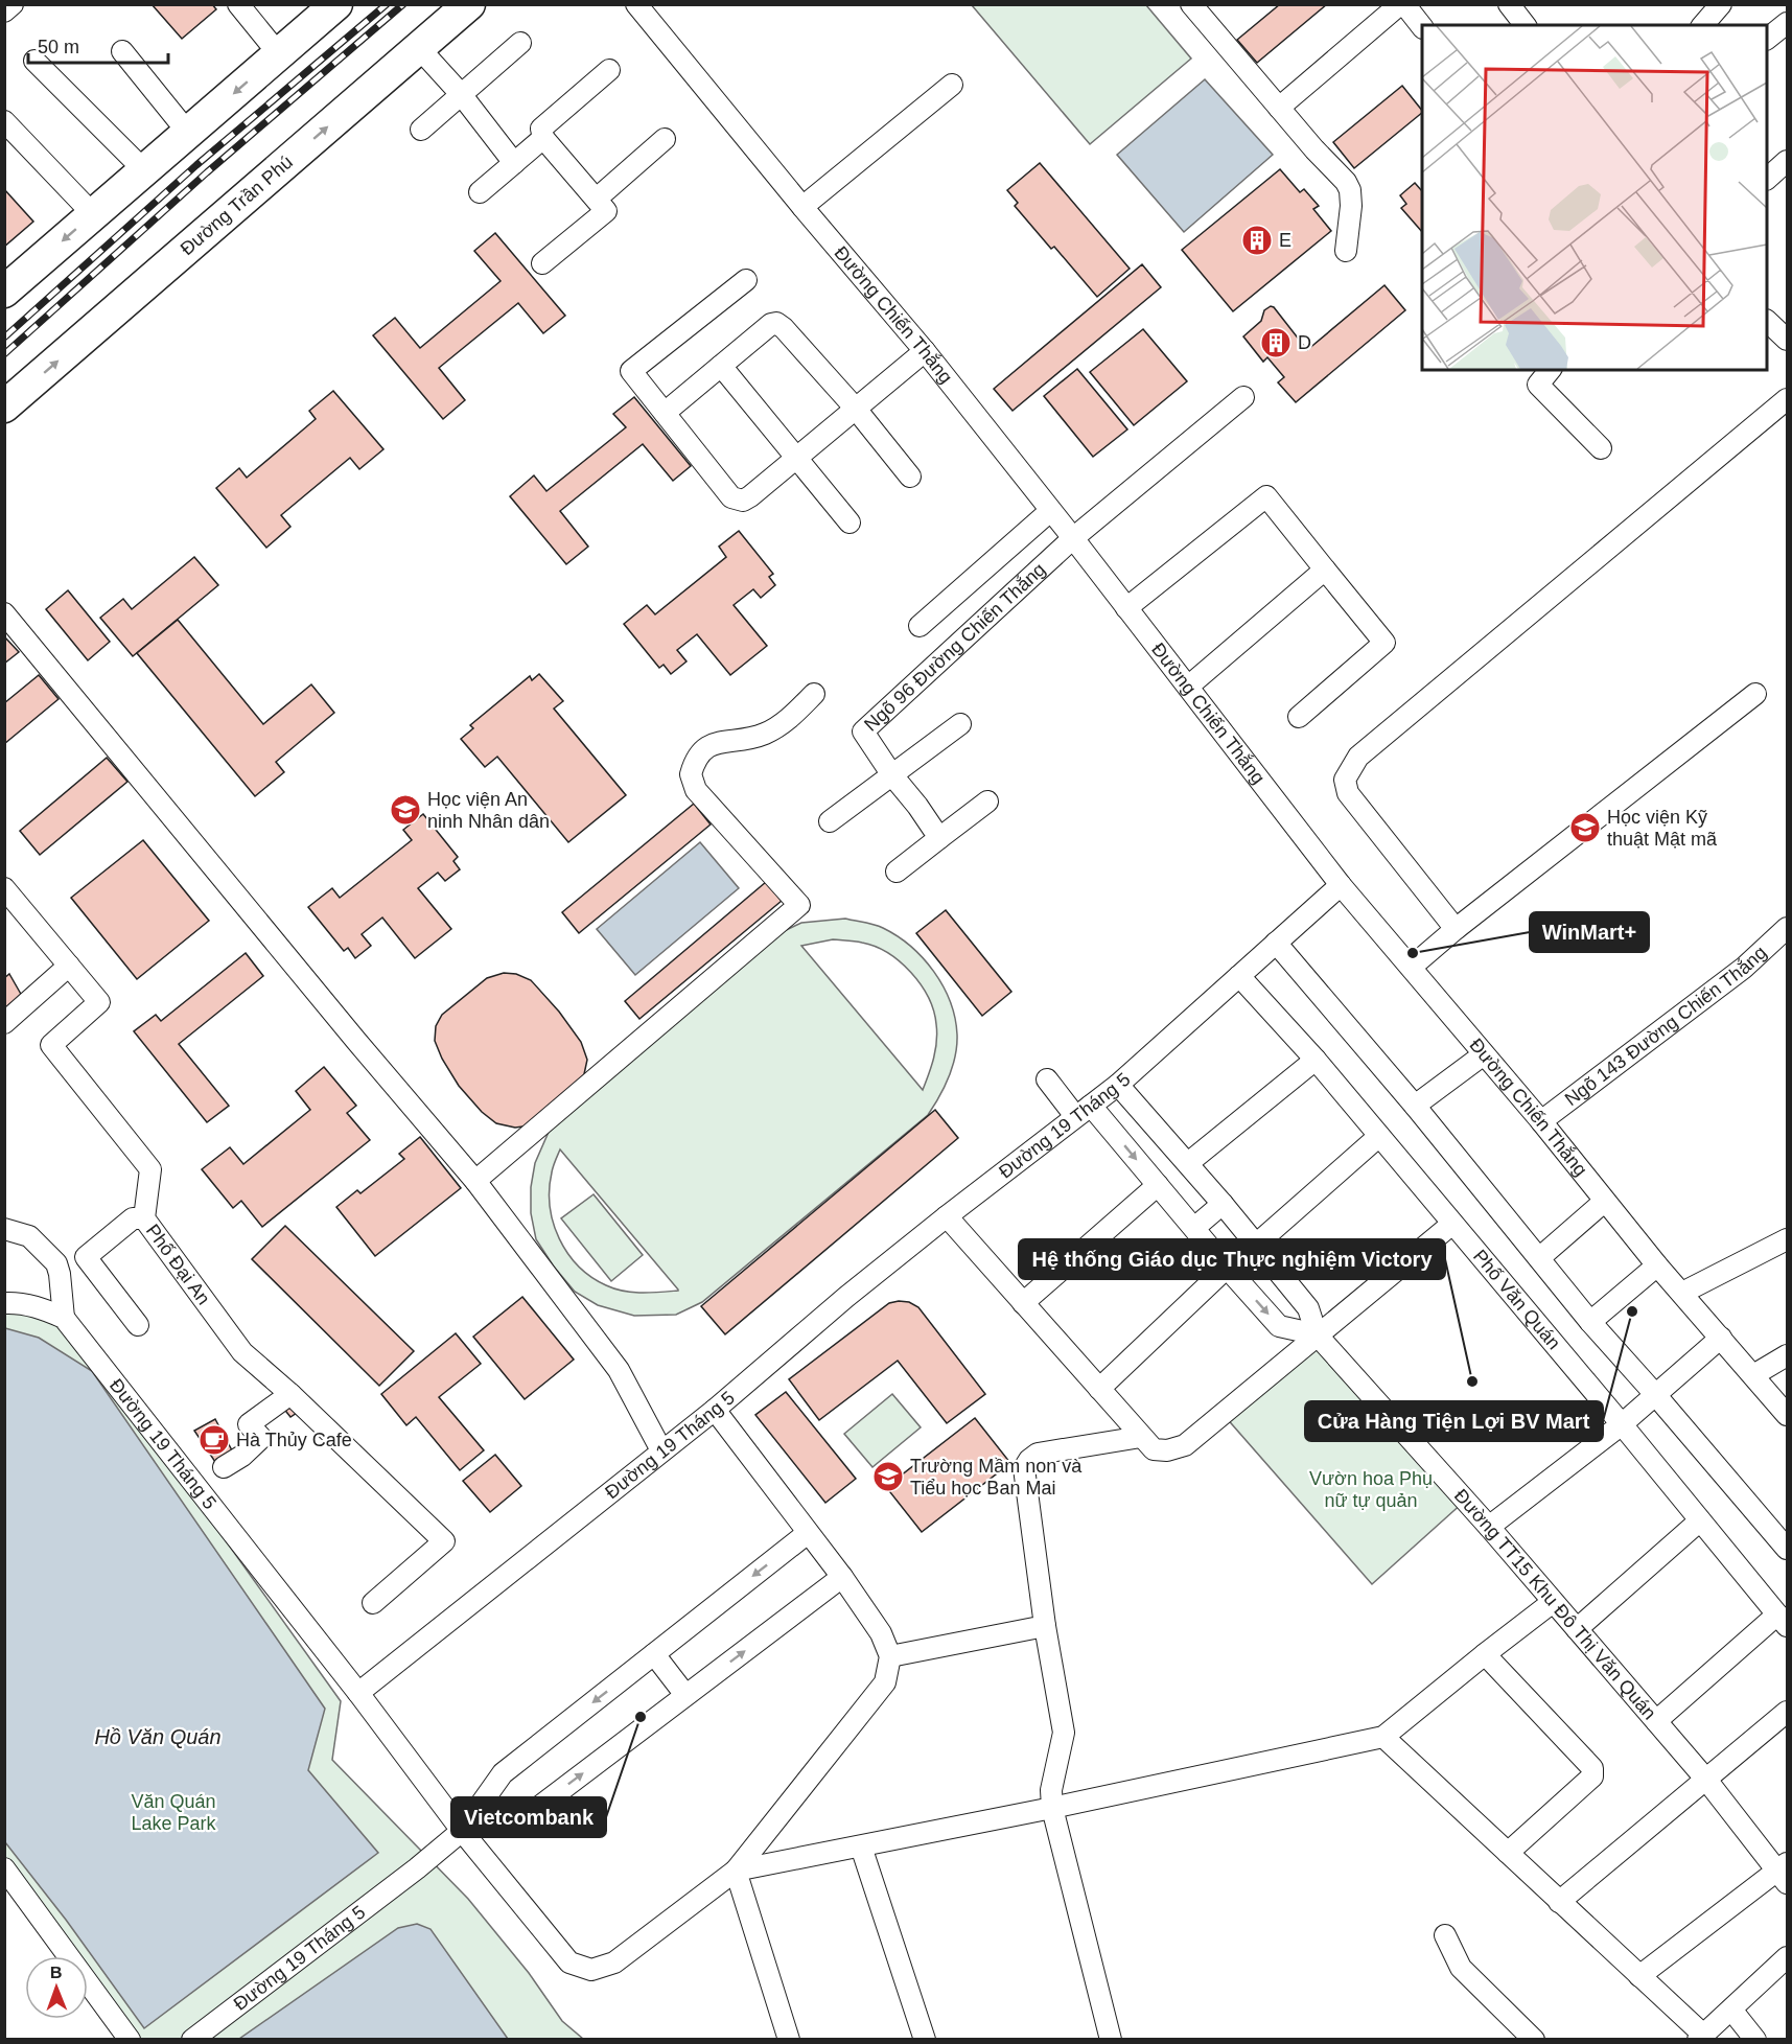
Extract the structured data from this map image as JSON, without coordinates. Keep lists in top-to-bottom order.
{
  "streets": {
    "highway": ["Đường Trần Phú"],
    "street": [
      "Đường Chiến Thắng",
      "Ngõ 96 Đường Chiến Thắng",
      "Ngõ 143 Đường Chiến Thắng",
      "Đường 19 Tháng 5",
      "Phố Đại An",
      "Phố Văn Quán",
      "Đường TT15 Khu Đô Thị Văn Quán"
    ]
  },
  "crossings": [
    ["Đường Chiến Thắng", "Ngõ 96 Đường Chiến Thắng"],
    ["Đường Chiến Thắng", "Ngõ 143 Đường Chiến Thắng"],
    ["Đường Chiến Thắng", "Đường 19 Tháng 5"],
    ["Đường 19 Tháng 5", "Phố Văn Quán"]
  ],
  "water": ["Hồ Văn Quán"],
  "parks": ["Vườn hoa Phụ nữ tự quản", "Văn Quán Lake Park"],
  "places": {
    "building": ["E", "D"],
    "school or university": ["Học viện An ninh Nhân dân", "Học viện Kỹ thuật Mật mã", "Trường Mầm non và Tiểu học Ban Mai"],
    "other": [
      "WinMart+",
      "Cửa Hàng Tiện Lợi BV Mart",
      "Hệ thống Giáo dục Thực nghiệm Victory",
      "Vietcombank"
    ],
    "cafe": ["Hà Thủy Cafe"]
  },
  "scale_bar": "50 m",
  "north": "top"
}
